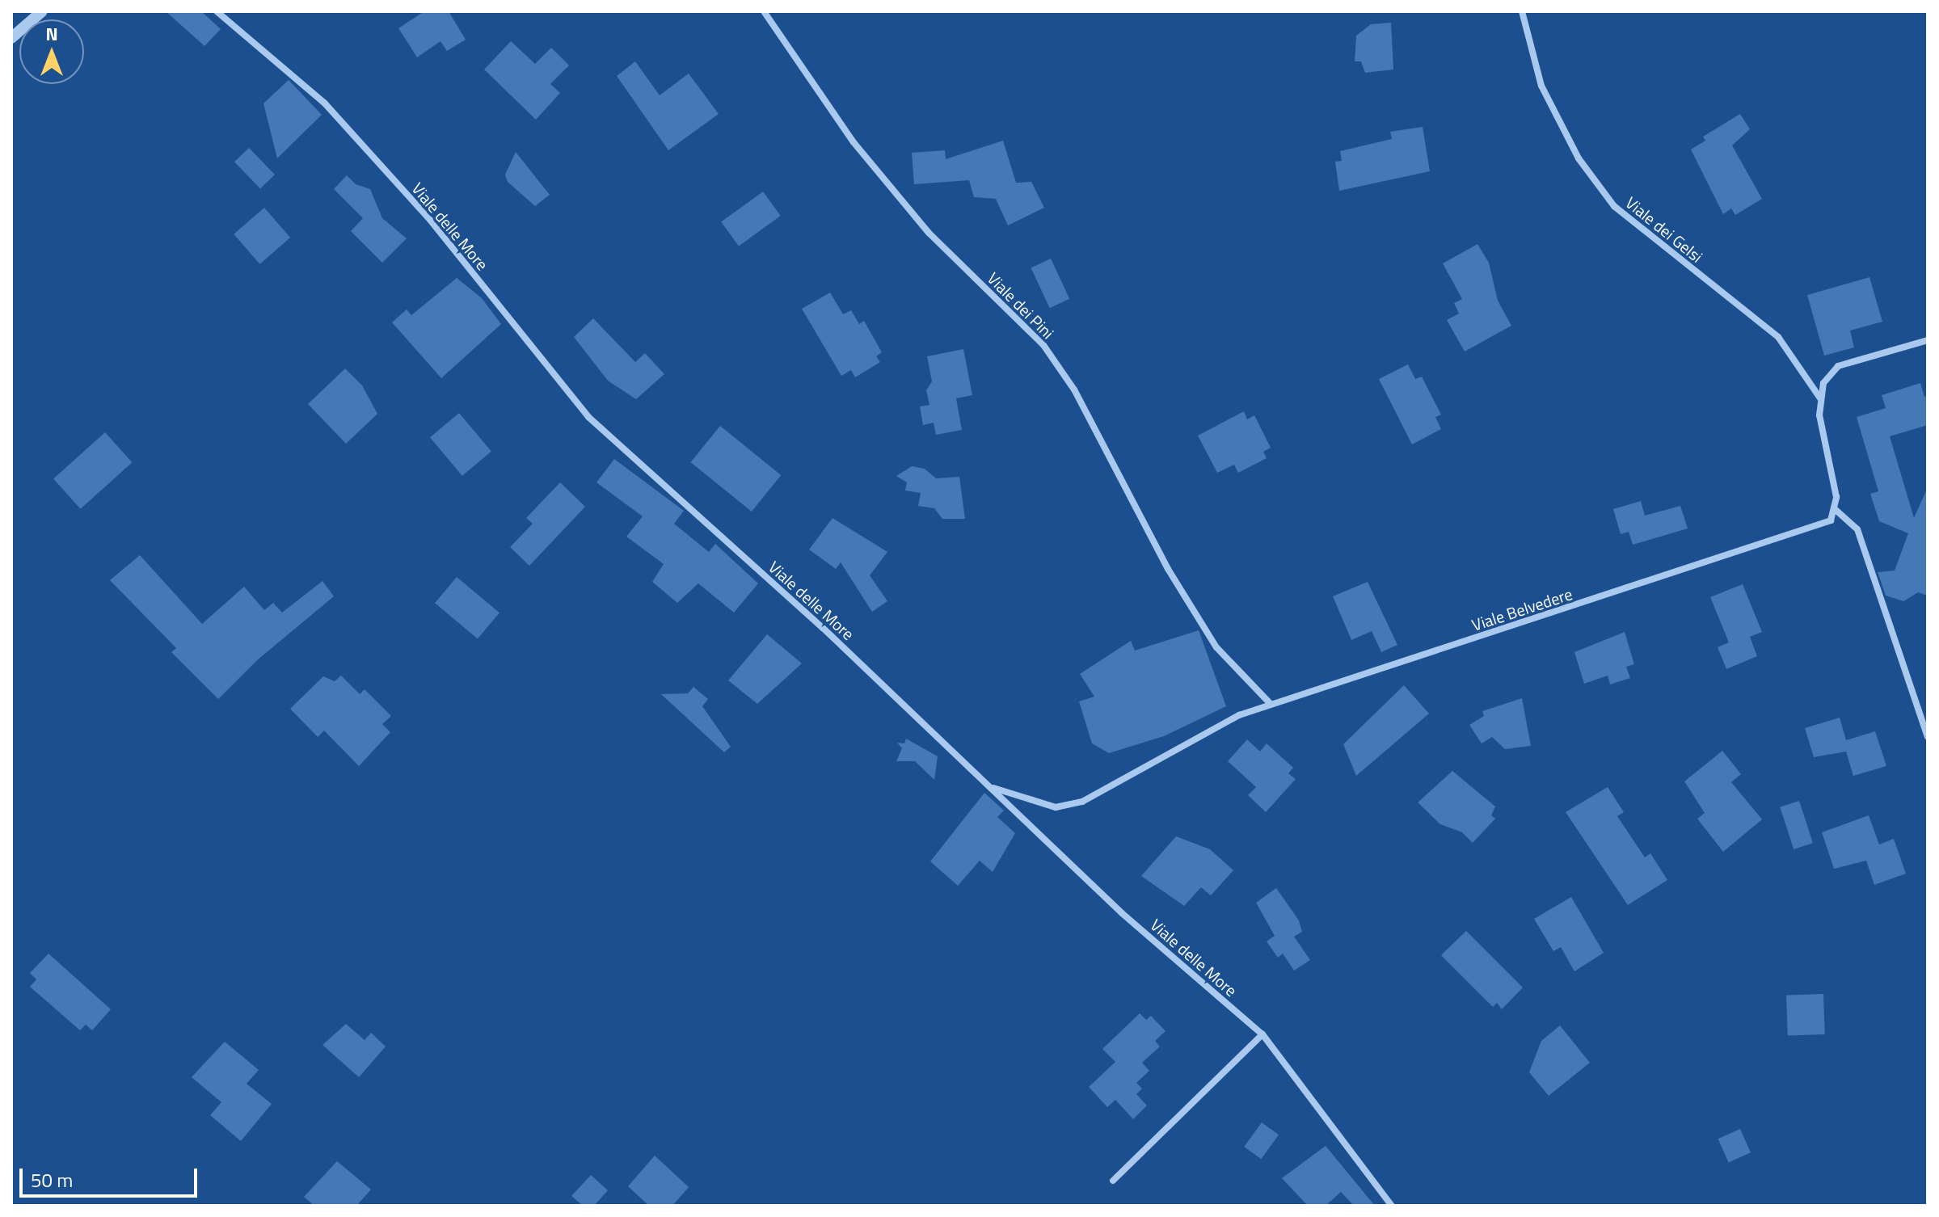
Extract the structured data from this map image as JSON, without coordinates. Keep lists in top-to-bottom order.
{
  "streets": {
    "street": [
      "Viale delle More",
      "Viale dei Gelsi",
      "Viale dei Pini",
      "Viale Belvedere"
    ]
  },
  "crossings": [
    ["Viale delle More", "Viale Belvedere"],
    ["Viale dei Pini", "Viale Belvedere"]
  ],
  "scale_bar": "50 m",
  "north": "top"
}
